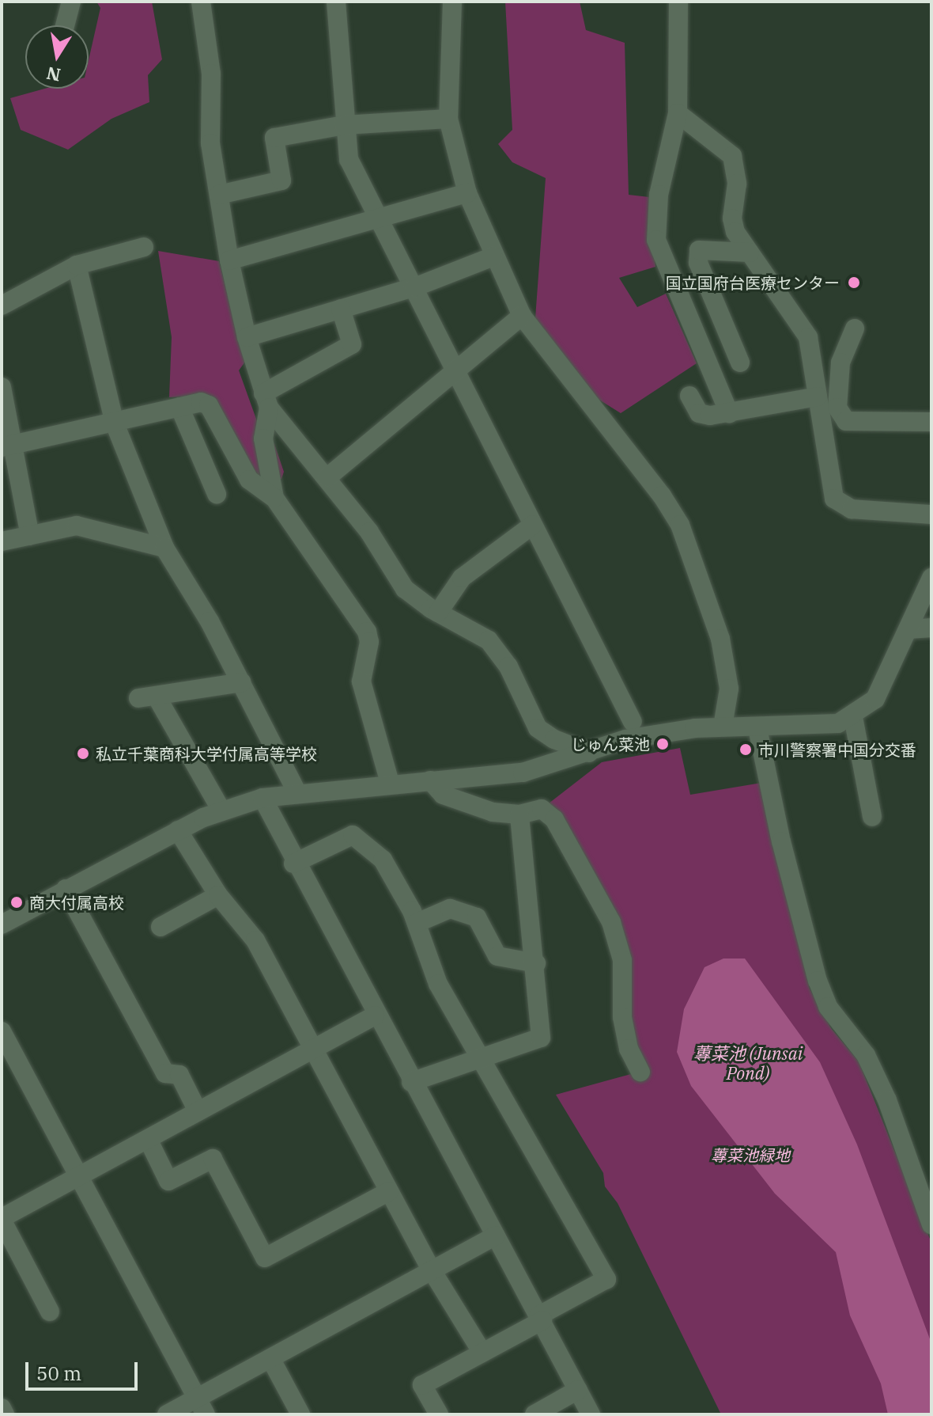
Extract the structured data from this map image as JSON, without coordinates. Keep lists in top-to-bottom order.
{
  "water": ["蓴菜池 (Junsai Pond)"],
  "parks": ["蓴菜池緑地"],
  "places": [
    "国立国府台医療センター",
    "じゅん菜池",
    "市川警察署中国分交番",
    "私立千葉商科大学付属高等学校",
    "商大付属高校"
  ],
  "scale_bar": "50 m",
  "north": "bottom"
}
